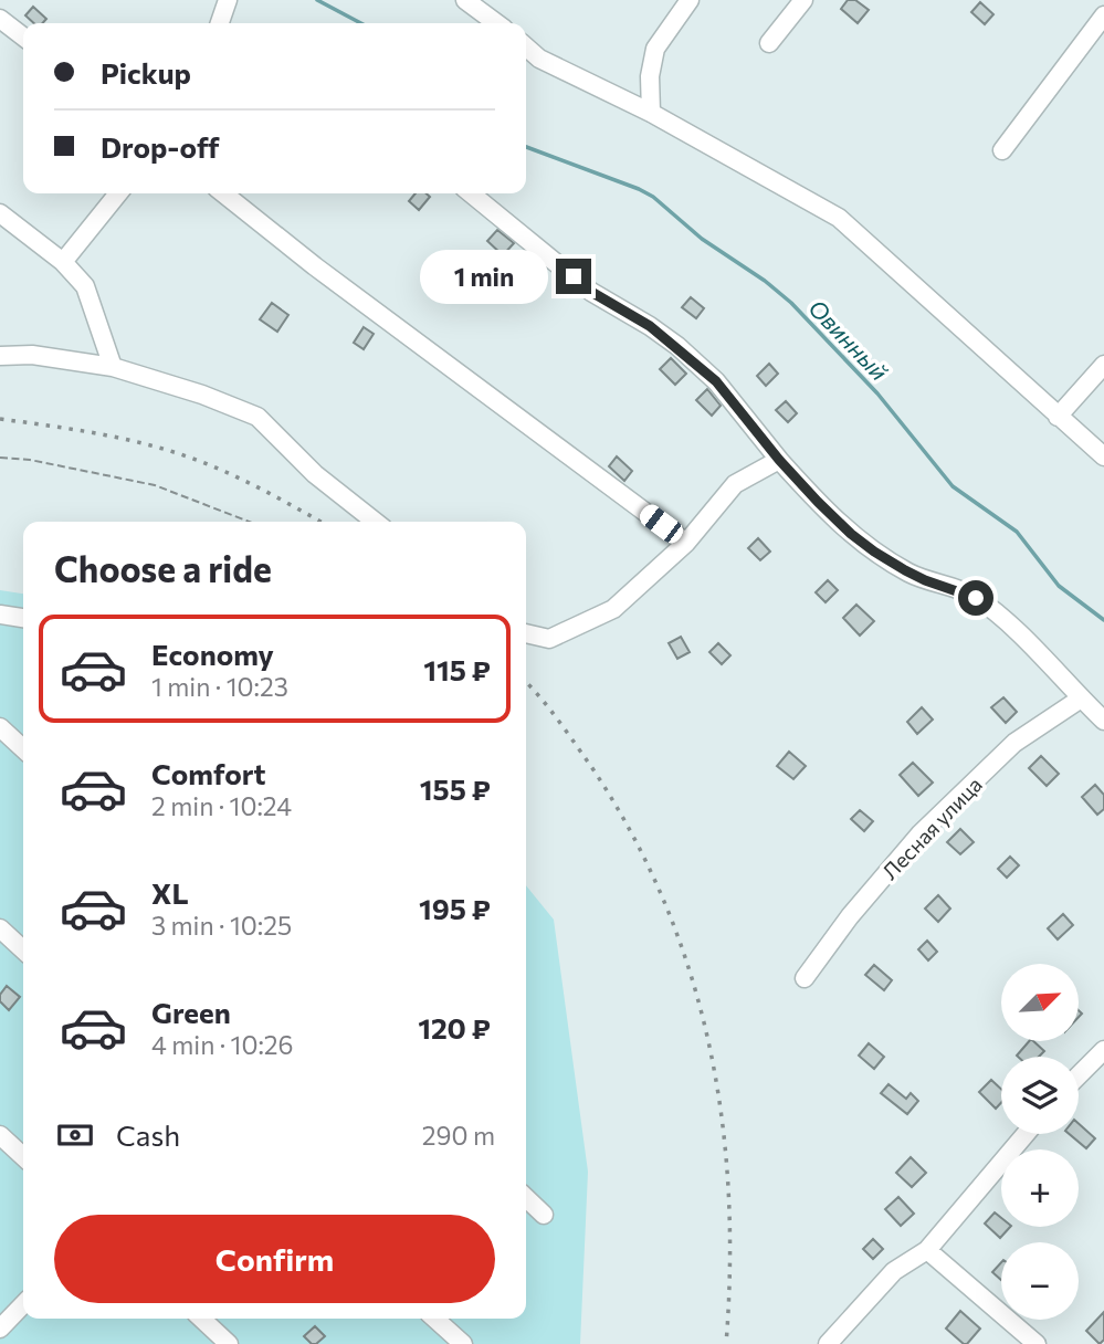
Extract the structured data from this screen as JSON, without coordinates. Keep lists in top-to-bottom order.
{
  "streets": {
    "street": ["Лесная улица"]
  },
  "water": ["Овинный"],
  "north": "top right",
  "page": {
    "banner": ["Pickup", "Drop-off"],
    "bubble": "1 min",
    "heading": "Choose a ride",
    "list": [
      {
        "name": "Economy",
        "note": "1 min · 10:23",
        "value": "115 ₽"
      },
      {
        "name": "Comfort",
        "note": "2 min · 10:24",
        "value": "155 ₽"
      },
      {
        "name": "XL",
        "note": "3 min · 10:25",
        "value": "195 ₽"
      },
      {
        "name": "Green",
        "note": "4 min · 10:26",
        "value": "120 ₽"
      }
    ],
    "map_buttons": ["+", "−"],
    "pay": ["Cash", "290 m"],
    "buttons": "Confirm"
  }
}
